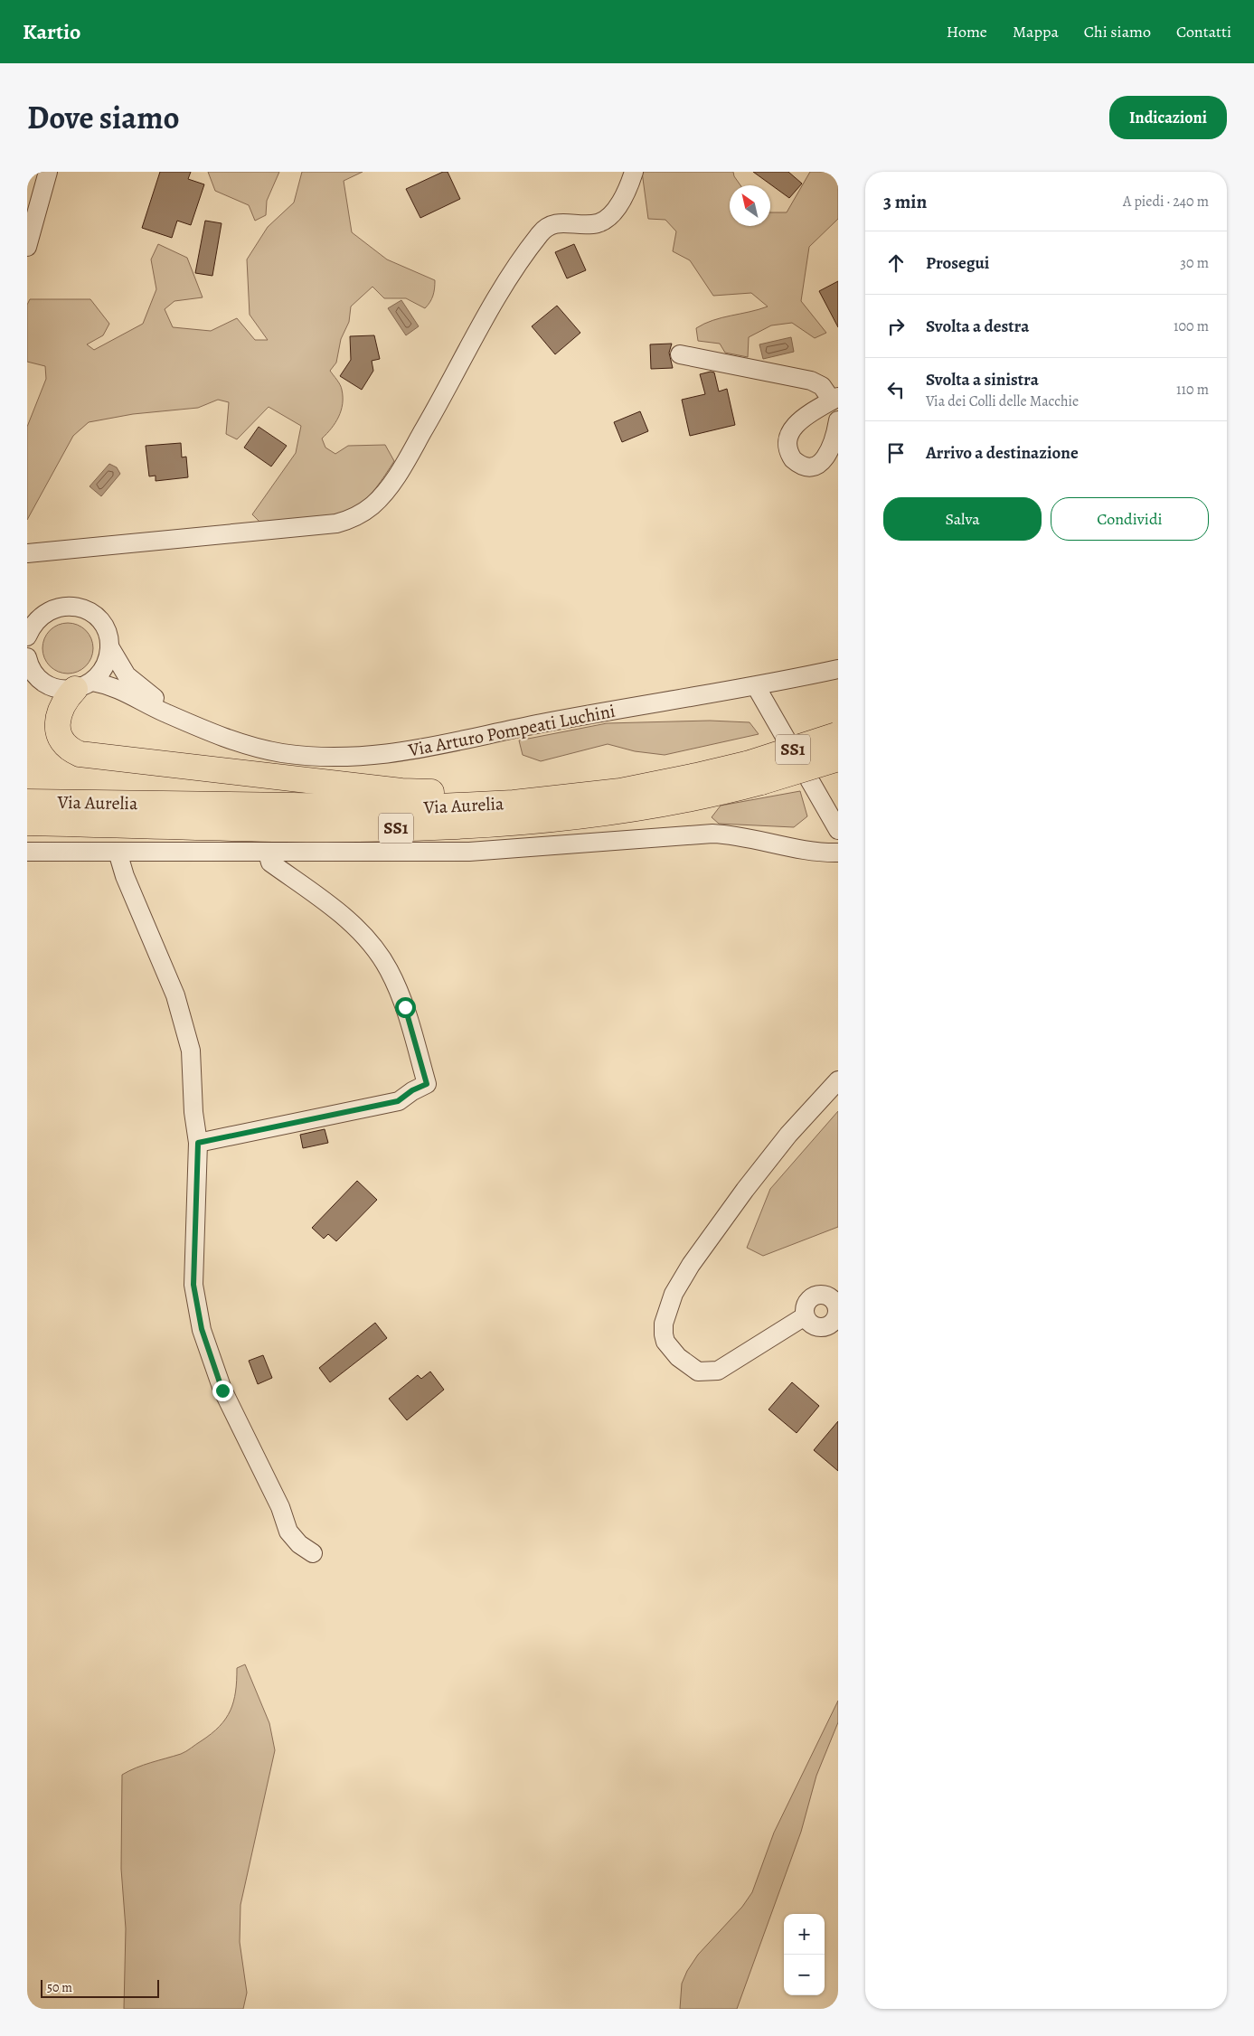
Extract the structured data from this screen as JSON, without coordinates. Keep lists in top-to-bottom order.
{
  "streets": {
    "highway": ["SS1", "Via Aurelia"],
    "street": ["Via Arturo Pompeati Luchini"]
  },
  "scale_bar": "50 m",
  "north": "top left",
  "page": {
    "header": "Kartio",
    "nav": [
      "Home",
      "Mappa",
      "Chi siamo",
      "Contatti"
    ],
    "title": "Dove siamo",
    "buttons": [
      "Indicazioni",
      ["Salva", "Condividi"]
    ],
    "heading": ["3 min", "A piedi · 240 m"],
    "list": [
      ["Prosegui", "30 m"],
      ["Svolta a destra", "100 m"],
      ["Svolta a sinistra", "Via dei Colli delle Macchie", "110 m"],
      "Arrivo a destinazione"
    ],
    "map_buttons": ["+", "−"],
    "scale": "50 m"
  }
}
